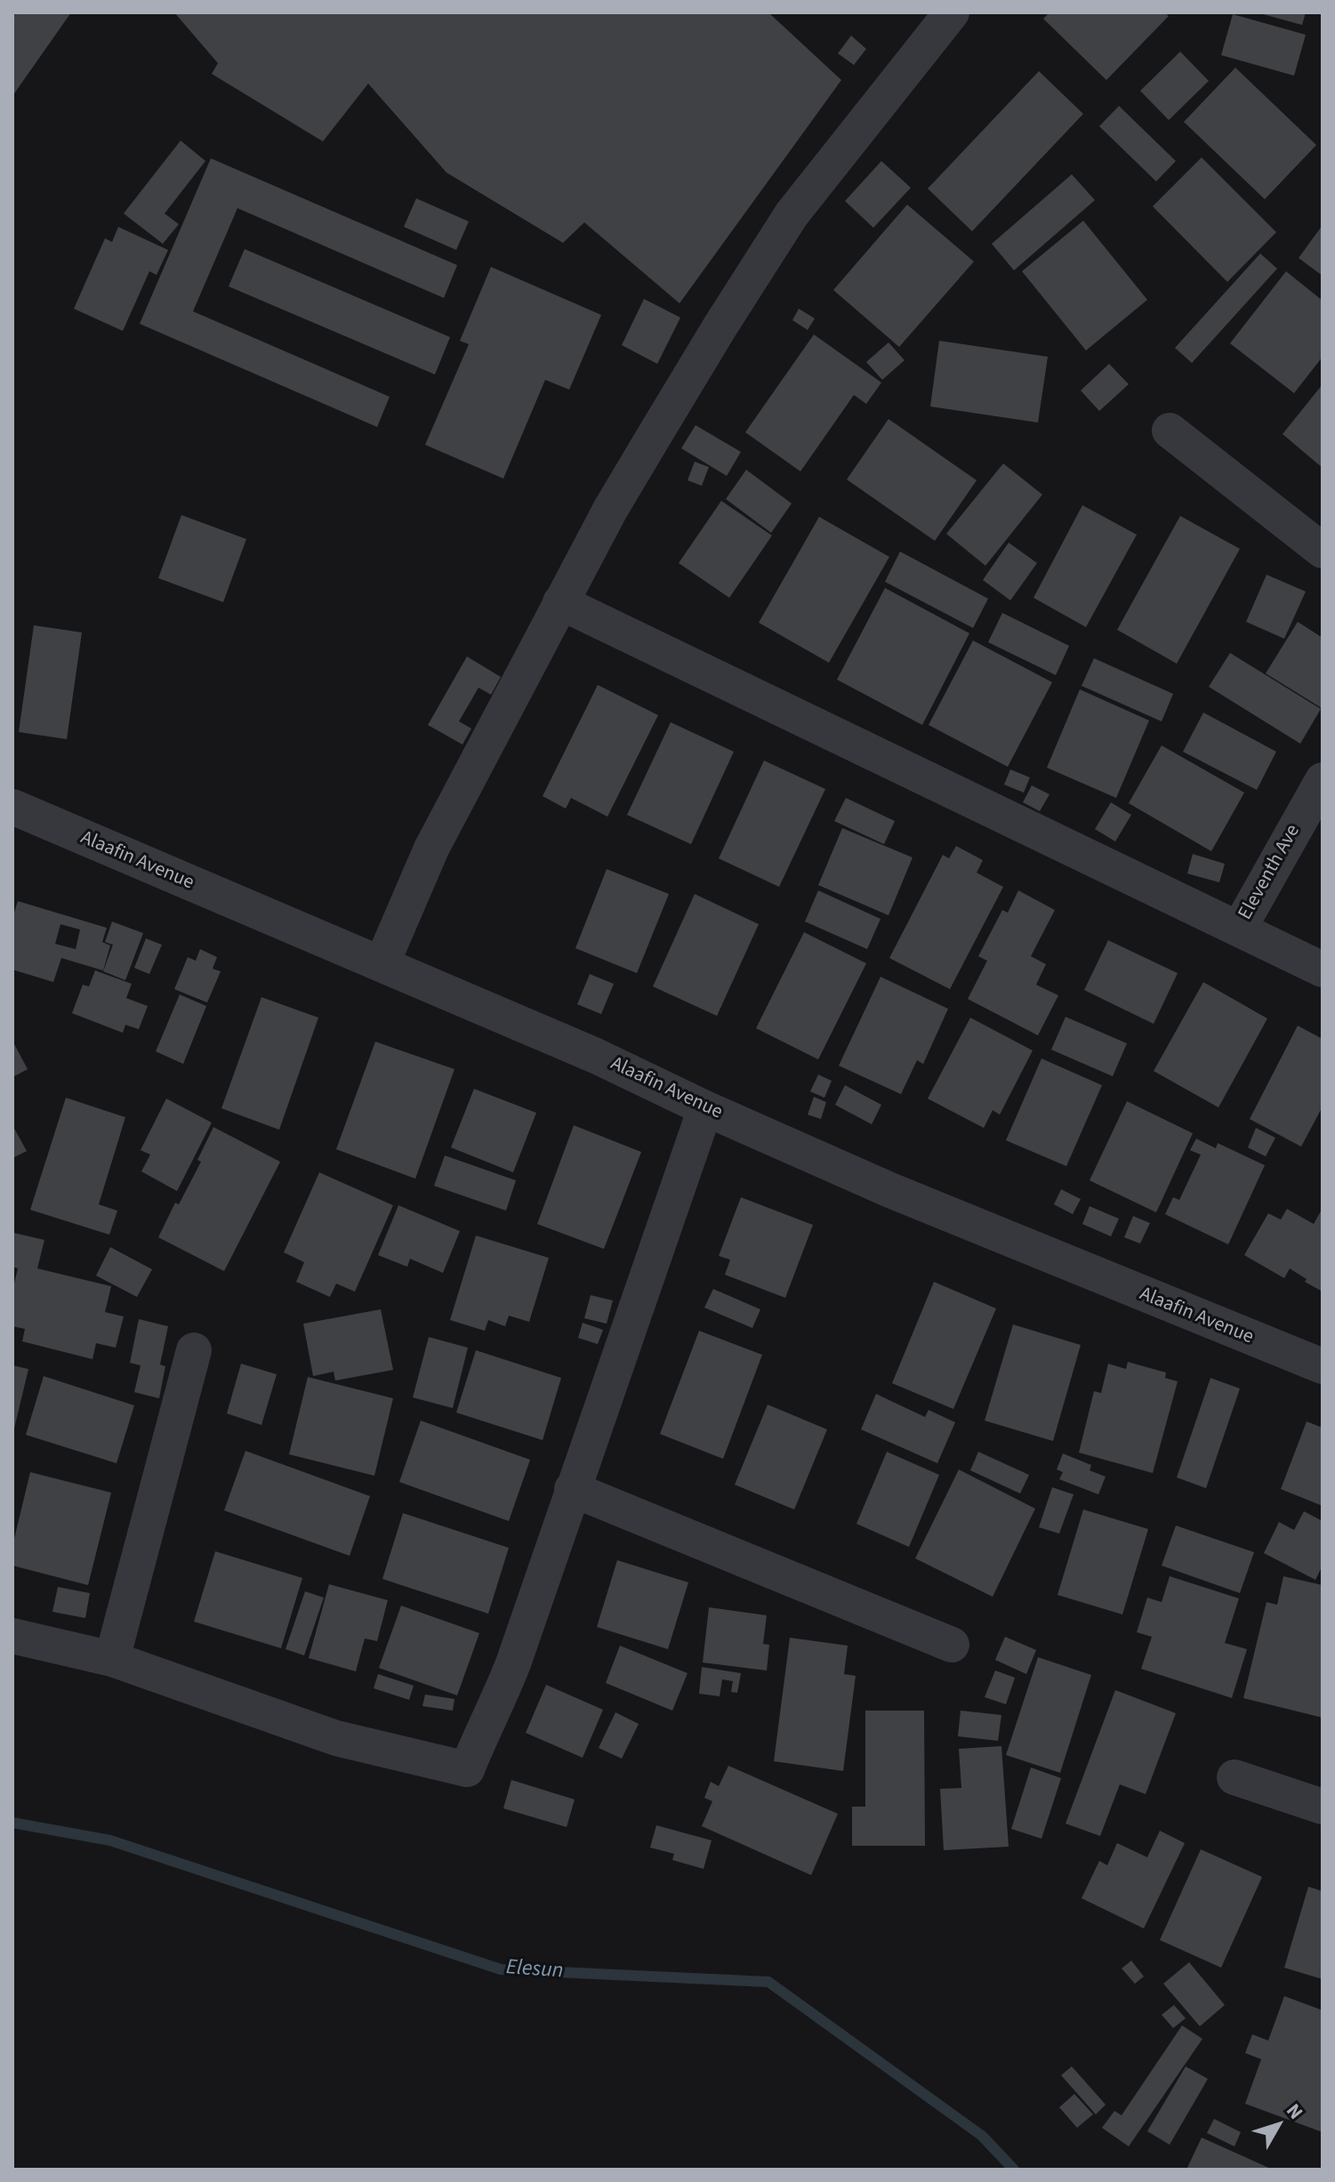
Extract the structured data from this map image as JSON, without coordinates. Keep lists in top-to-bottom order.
{
  "streets": {
    "street": ["Alaafin Avenue", "Eleventh Ave"]
  },
  "water": ["Elesun"],
  "north": "top right"
}
